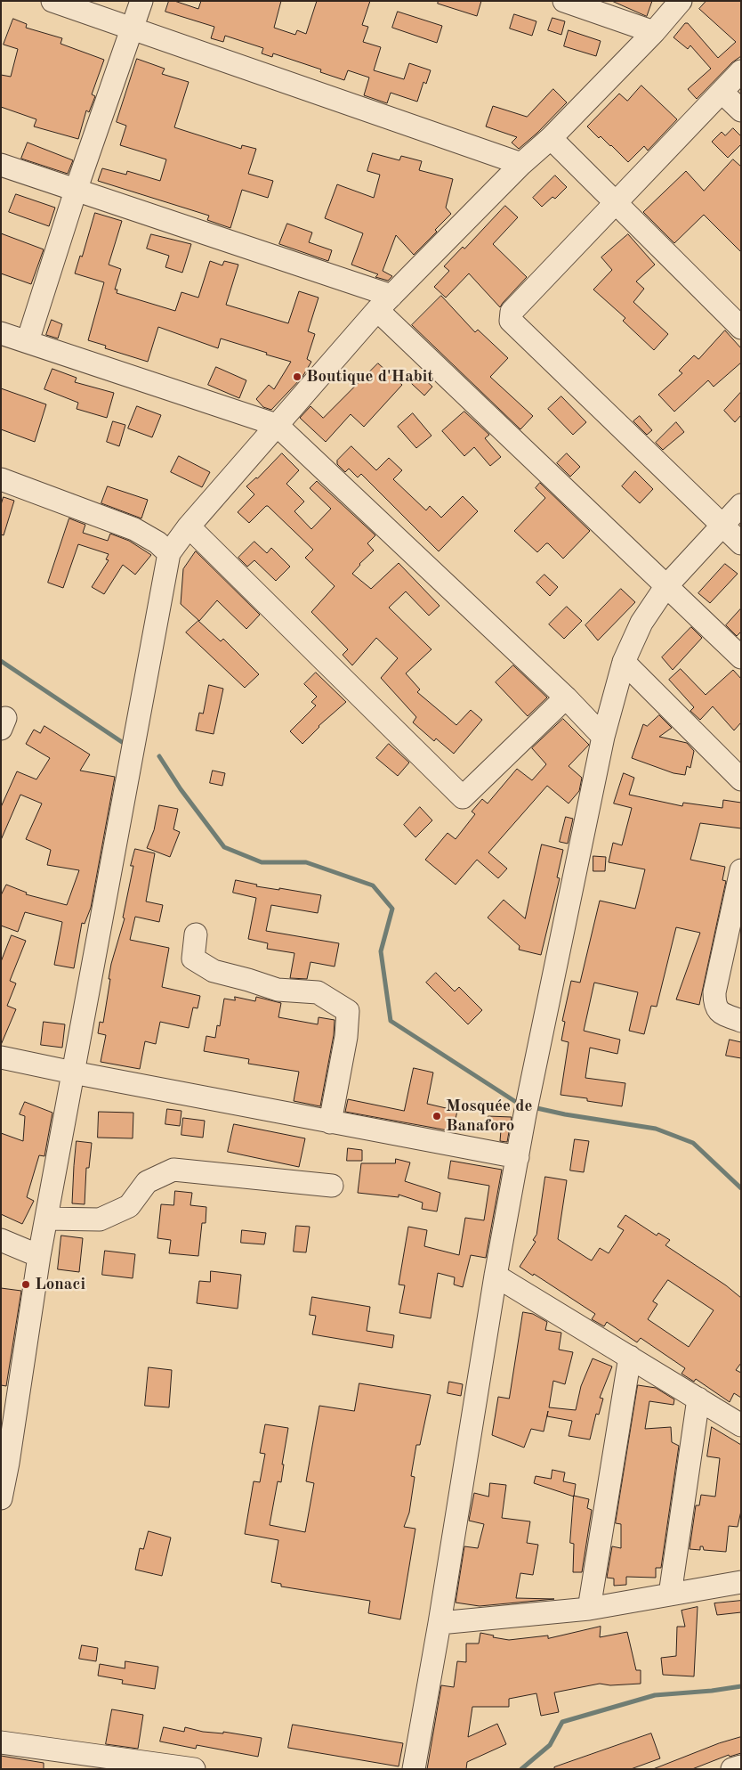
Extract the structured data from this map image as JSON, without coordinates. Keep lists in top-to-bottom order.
{
  "places": ["Boutique d'Habit", "Mosquée de Banaforo", "Lonaci"]
}
